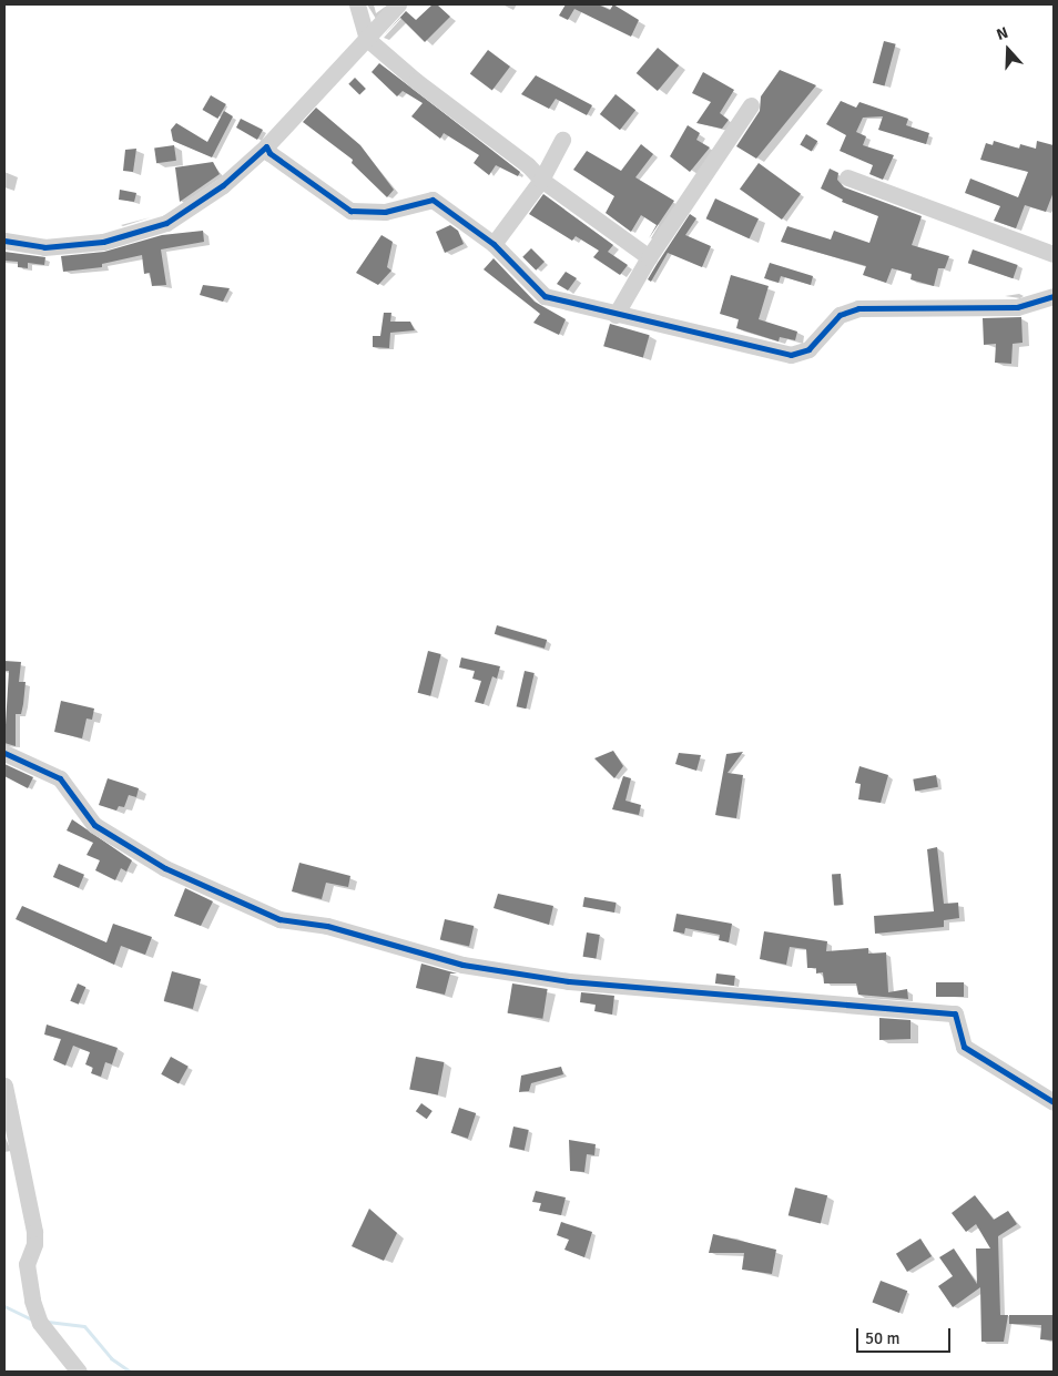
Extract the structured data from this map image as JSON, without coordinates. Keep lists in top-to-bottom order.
{
  "scale_bar": "50 m",
  "north": "top"
}
